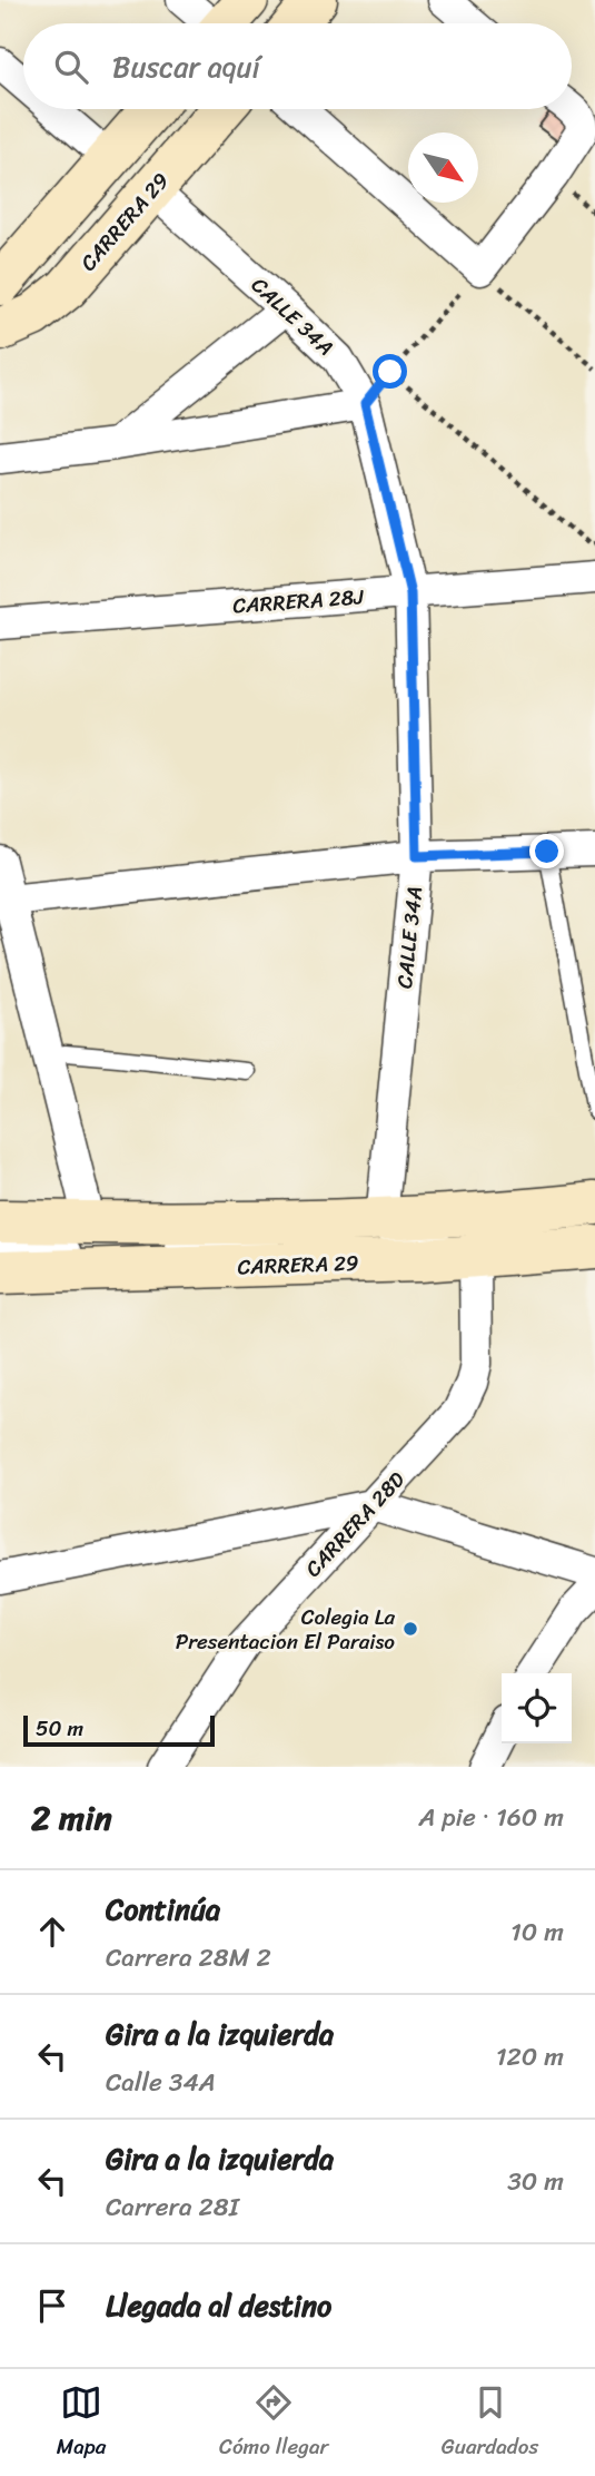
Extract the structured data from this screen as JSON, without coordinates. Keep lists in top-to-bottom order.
{
  "streets": {
    "main road": ["CARRERA 29"],
    "street": ["CALLE 34A", "CARRERA 28J", "CARRERA 28D"]
  },
  "crossings": [
    ["CARRERA 29", "CALLE 34A"],
    ["CARRERA 29", "CARRERA 28D"],
    ["CALLE 34A", "CARRERA 28J"]
  ],
  "places": ["Colegia La Presentacion El Paraiso"],
  "scale_bar": "50 m",
  "north": "bottom right",
  "page": {
    "search": "Buscar aquí",
    "scale": "50 m",
    "heading": ["2 min", "A pie · 160 m"],
    "list": [
      ["Continúa", "Carrera 28M 2", "10 m"],
      ["Gira a la izquierda", "Calle 34A", "120 m"],
      ["Gira a la izquierda", "Carrera 28I", "30 m"],
      "Llegada al destino"
    ],
    "nav": ["Mapa", "Cómo llegar", "Guardados"]
  }
}
